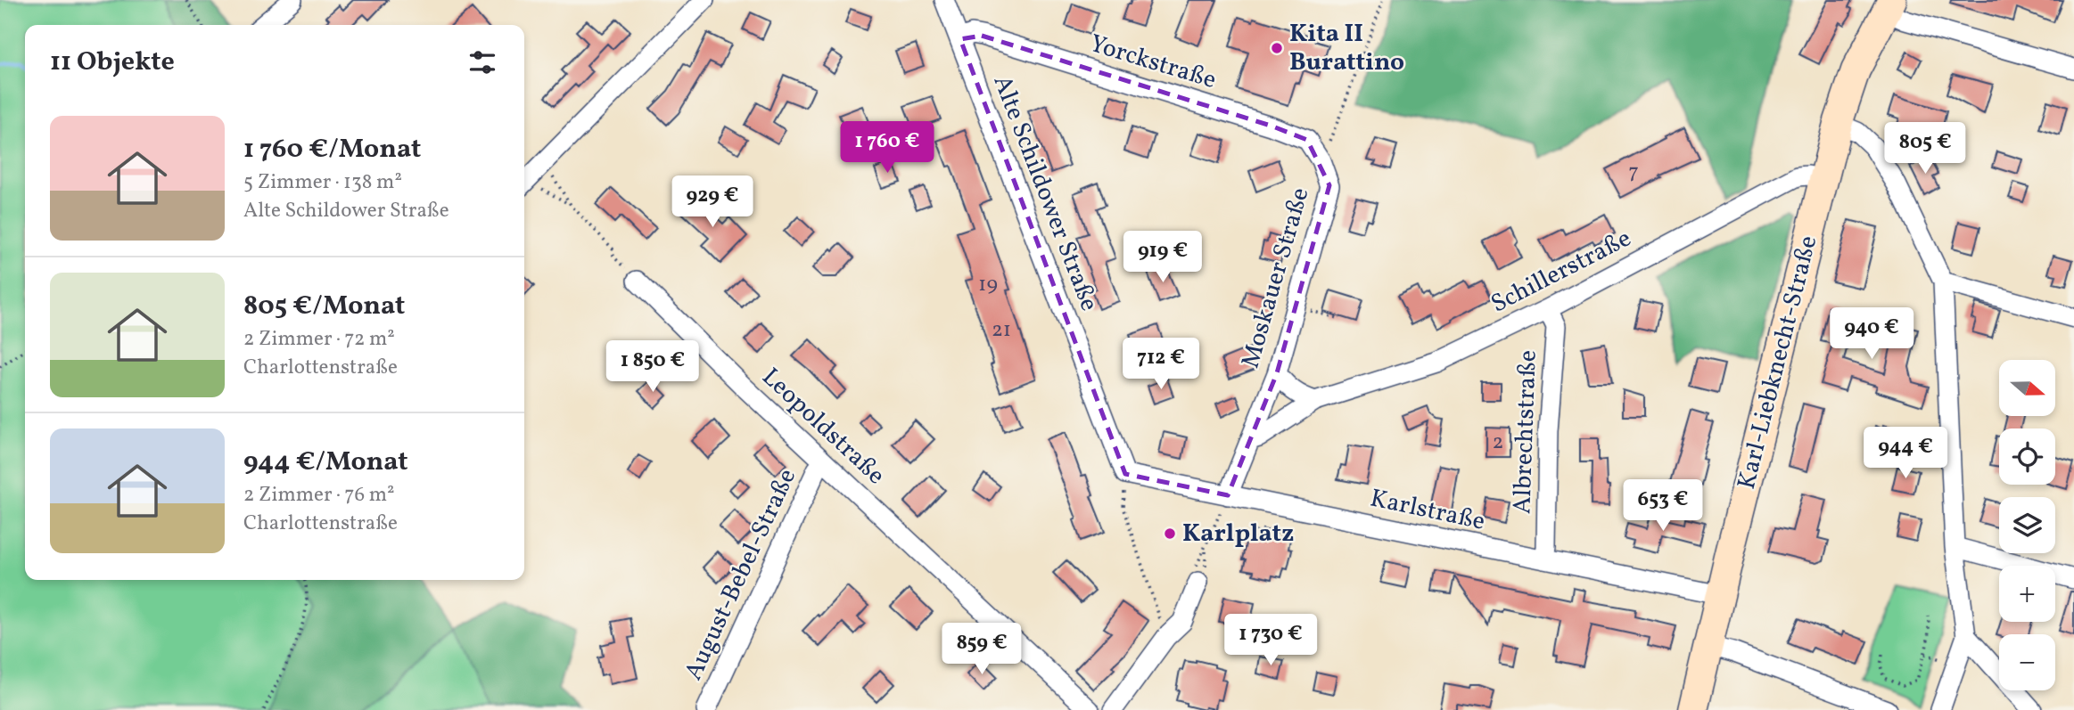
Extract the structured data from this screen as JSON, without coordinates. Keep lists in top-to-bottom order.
{
  "streets": {
    "street": [
      "Yorckstraße",
      "Alte Schildower Straße",
      "Schillerstraße",
      "Moskauer Straße",
      "Karl-Liebknecht-Straße",
      "Leopoldstraße",
      "Albrechtstraße",
      "Karlstraße",
      "August-Bebel-Straße"
    ]
  },
  "crossings": [
    ["Yorckstraße", "Alte Schildower Straße"],
    ["Yorckstraße", "Moskauer Straße"],
    ["Alte Schildower Straße", "Karlstraße"],
    ["Schillerstraße", "Moskauer Straße"],
    ["Schillerstraße", "Karl-Liebknecht-Straße"],
    ["Schillerstraße", "Albrechtstraße"],
    ["Moskauer Straße", "Karlstraße"],
    ["Karl-Liebknecht-Straße", "Karlstraße"],
    ["Leopoldstraße", "August-Bebel-Straße"],
    ["Albrechtstraße", "Karlstraße"]
  ],
  "places": ["Kita II Burattino", "Karlplatz"],
  "house_numbers": [
    "7",
    "19",
    "21",
    "2"
  ],
  "north": "right",
  "page": {
    "heading": "11 Objekte",
    "list": [
      {
        "name": "1 760 €/Monat",
        "note": "5 Zimmer · 138 m² · Alte Schildower Straße"
      },
      {
        "name": "805 €/Monat",
        "note": "2 Zimmer · 72 m² · Charlottenstraße"
      },
      {
        "name": "944 €/Monat",
        "note": "2 Zimmer · 76 m² · Charlottenstraße"
      }
    ],
    "price": [
      "1 760 €",
      "805 €",
      "929 €",
      "919 €",
      "940 €",
      "712 €",
      "1 850 €",
      "944 €",
      "653 €",
      "1 730 €",
      "859 €"
    ],
    "map_buttons": ["+", "−"]
  }
}
